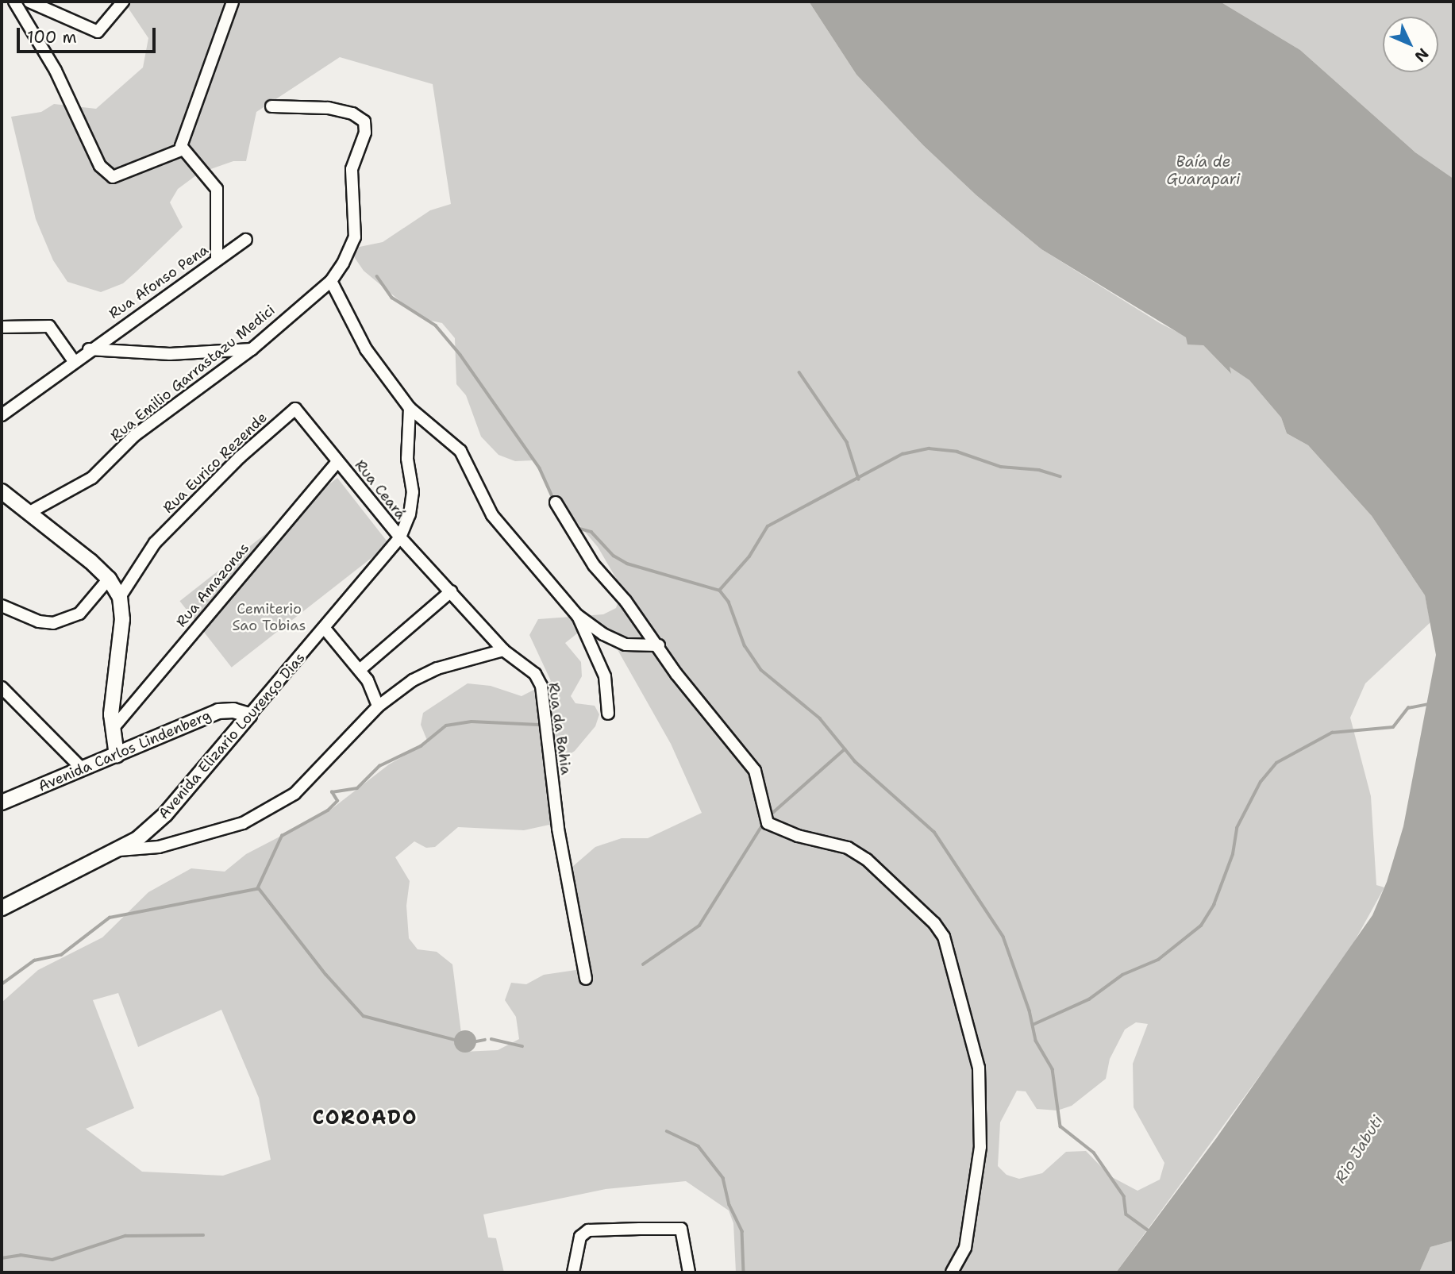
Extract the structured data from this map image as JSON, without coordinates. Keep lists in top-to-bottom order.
{
  "streets": {
    "street": [
      "Rua Afonso Pena",
      "Rua Emilio Garrastazu Medici",
      "Rua Eurico Rezende",
      "Rua Ceará",
      "Rua Amazonas",
      "Rua da Bahia",
      "Avenida Elizario Lourenço Dias",
      "Avenida Carlos Lindenberg"
    ]
  },
  "crossings": [
    ["Rua Eurico Rezende", "Rua Ceará"],
    ["Rua Eurico Rezende", "Rua Amazonas"],
    ["Rua Ceará", "Rua Amazonas"],
    ["Rua Ceará", "Rua da Bahia"],
    ["Rua Ceará", "Avenida Elizario Lourenço Dias"],
    ["Rua da Bahia", "Avenida Elizario Lourenço Dias"],
    ["Avenida Elizario Lourenço Dias", "Avenida Carlos Lindenberg"]
  ],
  "districts": ["COROADO"],
  "water": ["Baía de Guarapari", "Rio Jabuti"],
  "parks": ["Cemiterio Sao Tobias"],
  "scale_bar": "100 m",
  "north": "bottom right"
}
